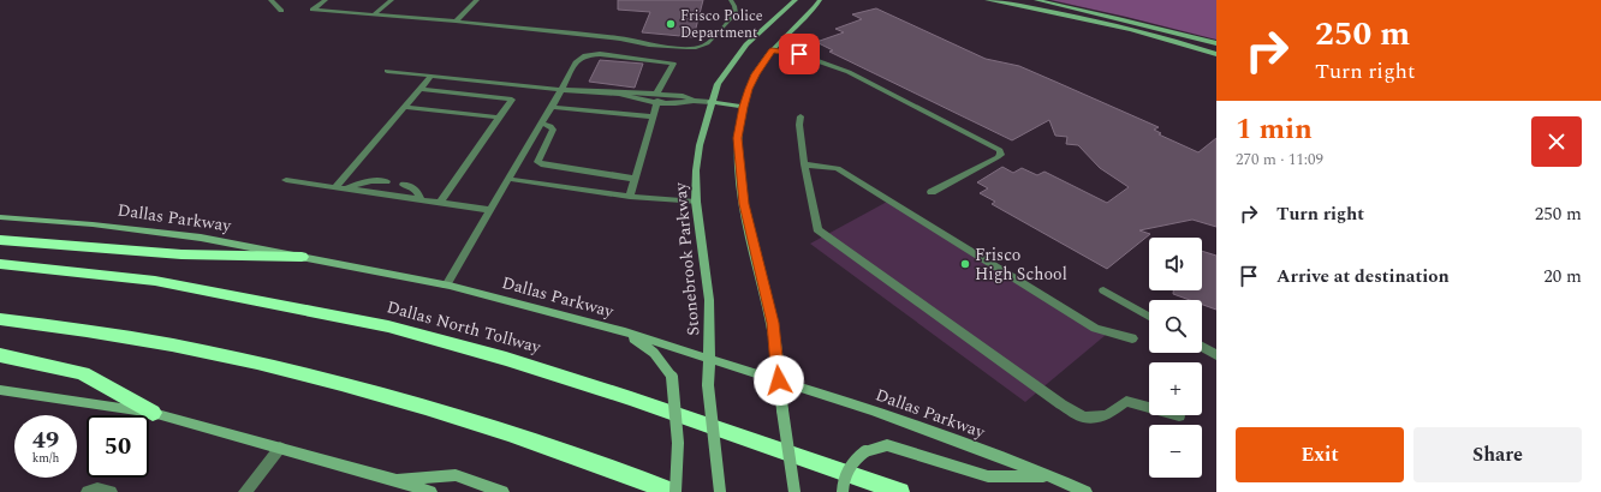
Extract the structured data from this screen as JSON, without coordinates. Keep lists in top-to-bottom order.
{
  "streets": {
    "highway": ["Dallas North Tollway"],
    "main road": ["Dallas Parkway", "Stonebrook Parkway"]
  },
  "crossings": [
    ["Dallas Parkway", "Stonebrook Parkway"]
  ],
  "places": ["Frisco Police Department", "Frisco High School"],
  "page": {
    "turn": ["250 m", "Turn right"],
    "heading": ["1 min", "270 m · 11:09"],
    "list": [
      {
        "name": "Turn right",
        "value": "250 m"
      },
      {
        "name": "Arrive at destination",
        "value": "20 m"
      }
    ],
    "map_buttons": ["+", "−"],
    "speed": "49 km/h",
    "limit": "50",
    "buttons": ["Exit", "Share"]
  }
}
